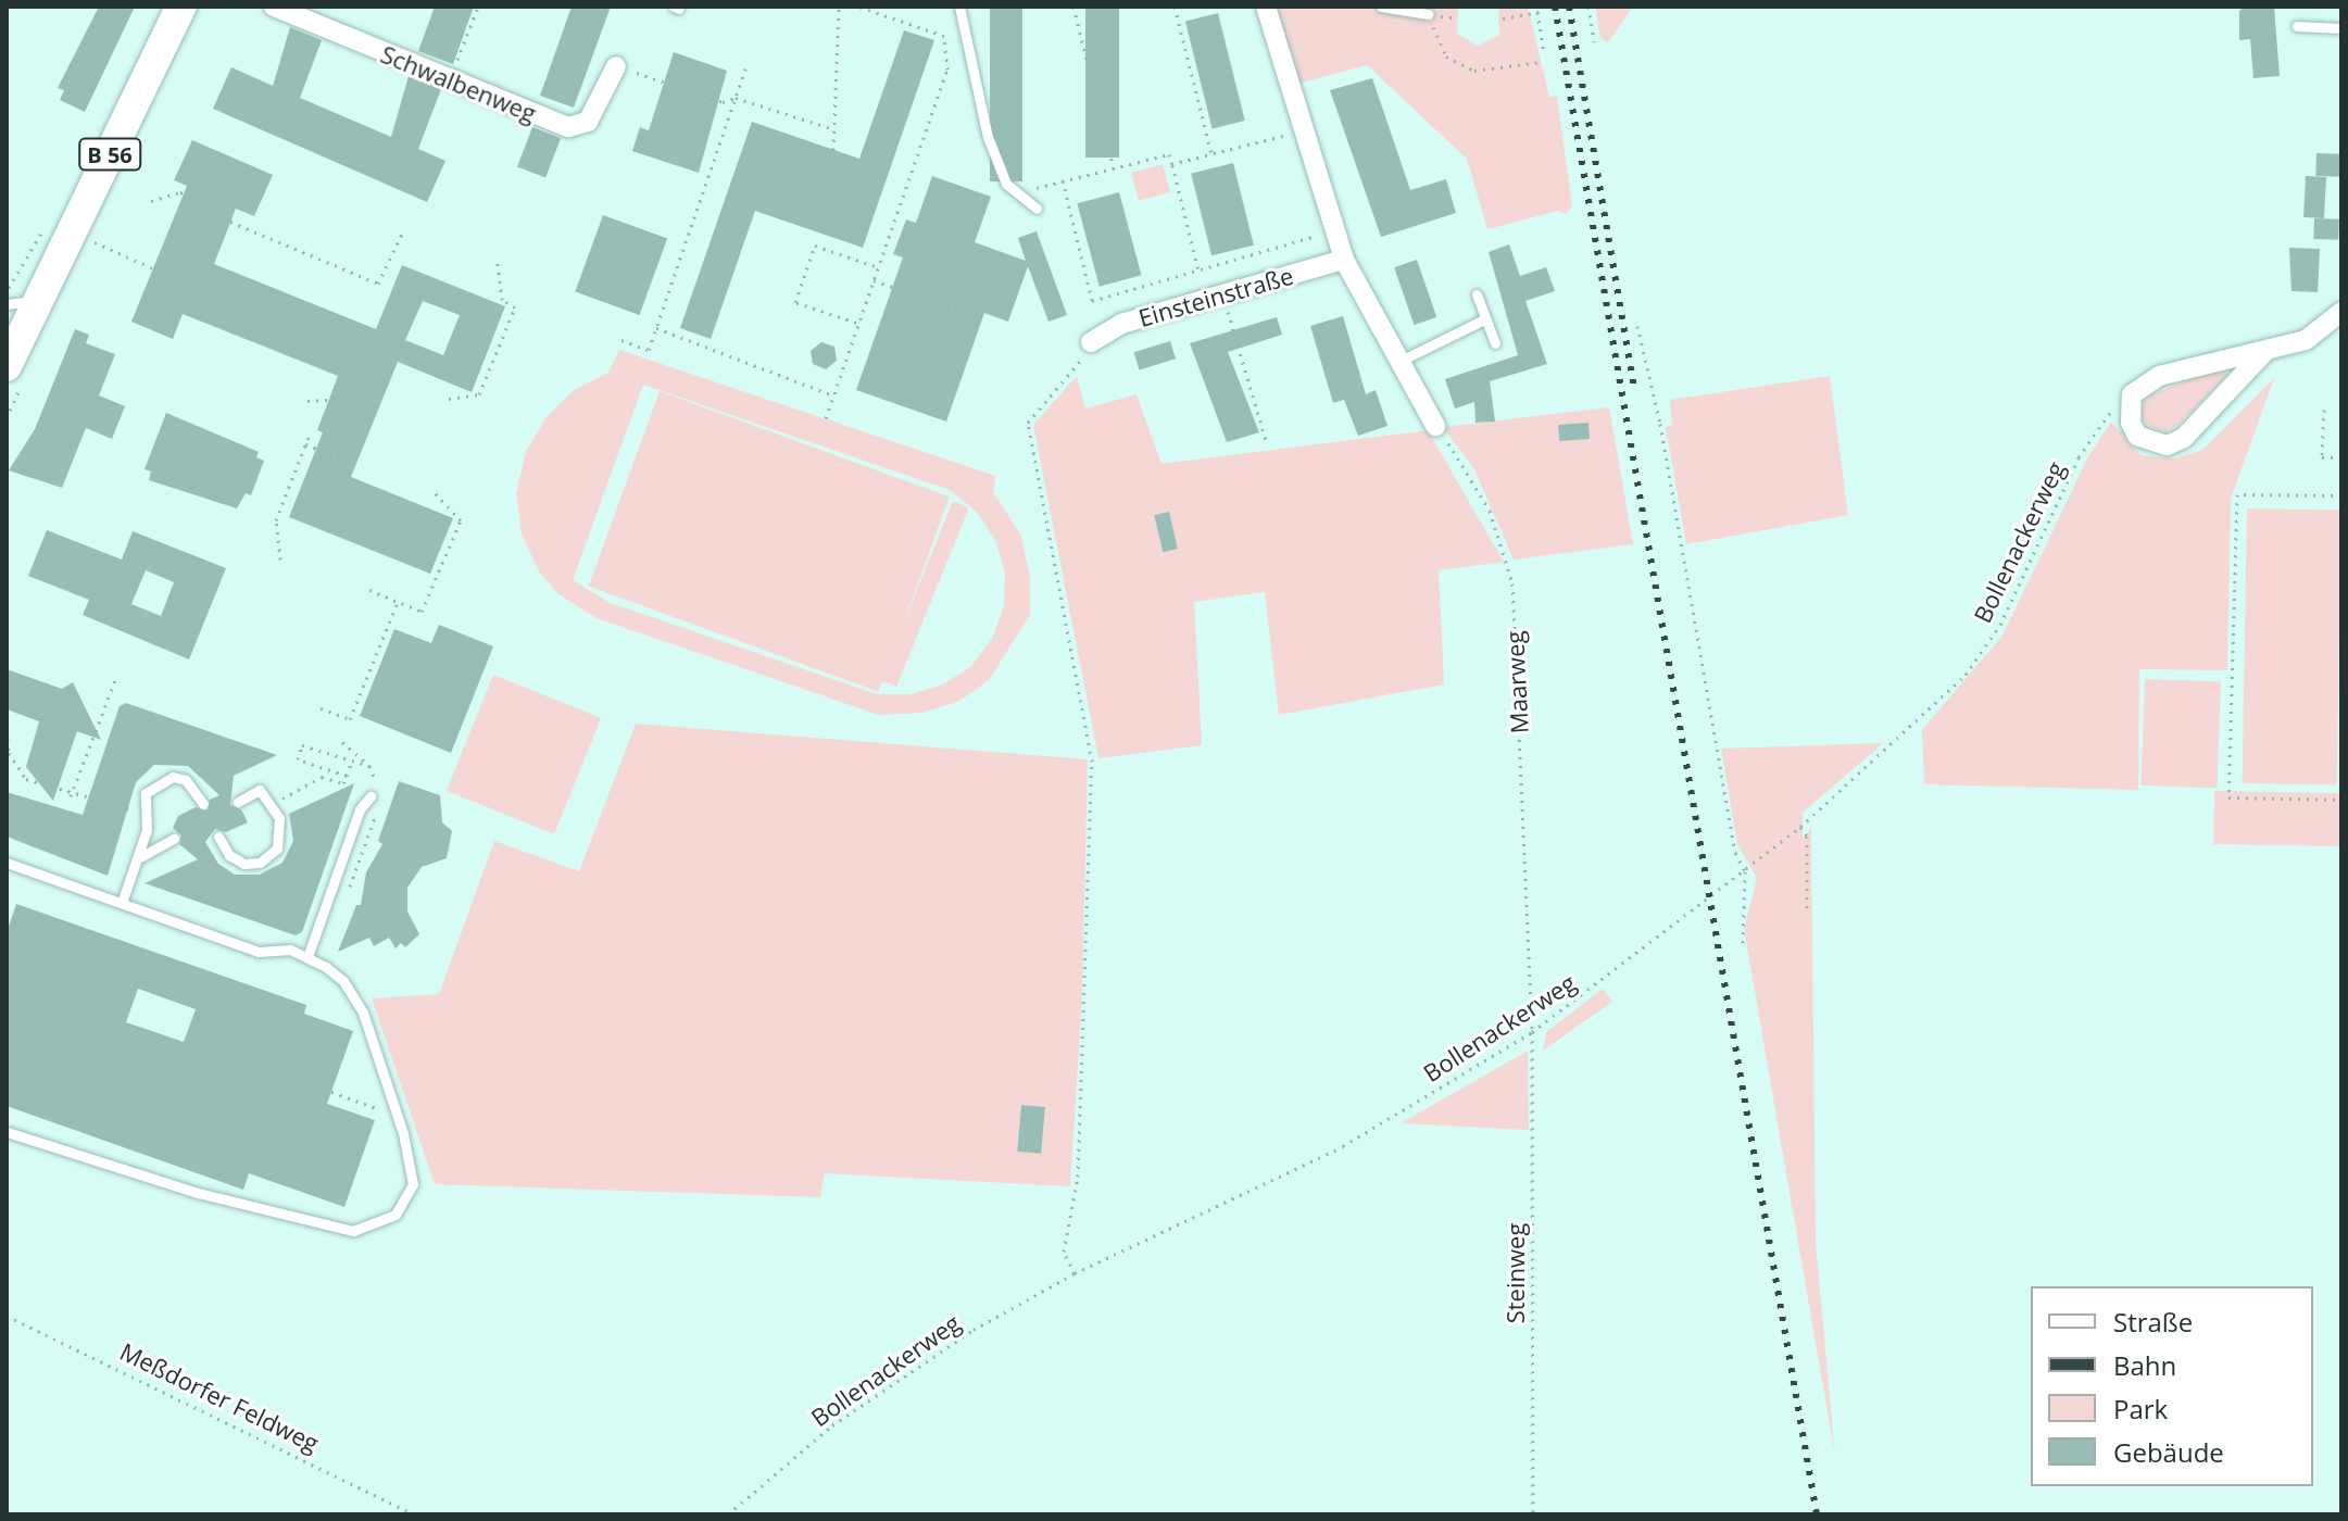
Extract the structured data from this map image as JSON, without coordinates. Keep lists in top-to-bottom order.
{
  "streets": {
    "main road": ["B 56"],
    "street": ["Schwalbenweg", "Einsteinstraße"],
    "path": [
      "Bollenackerweg",
      "Maarweg",
      "Steinweg",
      "Meßdorfer Feldweg"
    ]
  },
  "crossings": [
    ["Bollenackerweg", "Maarweg"],
    ["Bollenackerweg", "Steinweg"],
    ["Maarweg", "Steinweg"]
  ],
  "legend": [
    "Straße",
    "Bahn",
    "Park",
    "Gebäude"
  ]
}
